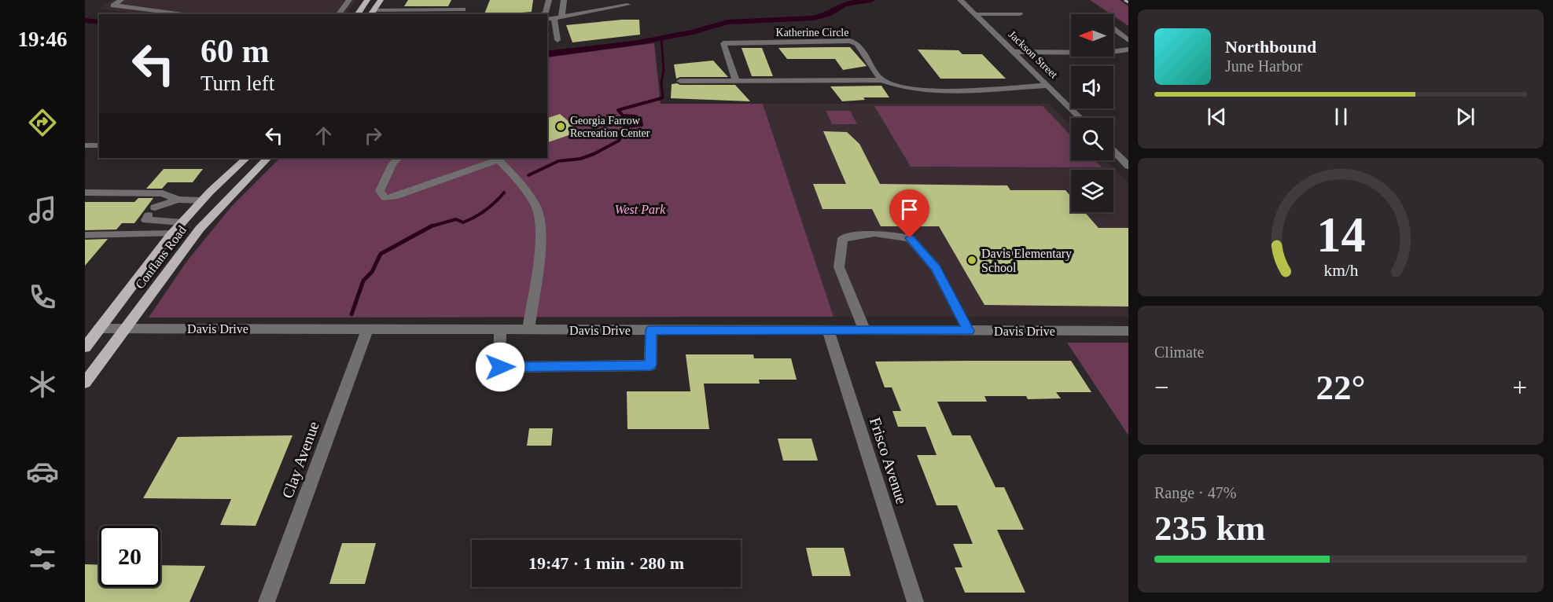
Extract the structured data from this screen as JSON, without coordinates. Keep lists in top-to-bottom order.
{
  "streets": {
    "main road": ["Conflans Road"],
    "street": [
      "Katherine Circle",
      "Jackson Street",
      "Davis Drive",
      "Clay Avenue",
      "Frisco Avenue"
    ]
  },
  "crossings": [
    ["Conflans Road", "Davis Drive"],
    ["Davis Drive", "Clay Avenue"],
    ["Davis Drive", "Frisco Avenue"]
  ],
  "parks": ["West Park"],
  "places": ["Georgia Farrow Recreation Center", "Davis Elementary School"],
  "north": "left",
  "page": {
    "tabs": "19:46",
    "turn": ["60 m", "Turn left"],
    "song": ["Northbound", "June Harbor"],
    "tile": [
      "Climate",
      ["Range · 47%", "235 km"]
    ],
    "heat": ["−", "22°", "+"],
    "limit": "20",
    "trip": "19:47 · 1 min · 280 m",
    "gauge": ["14", "km/h"]
  }
}
